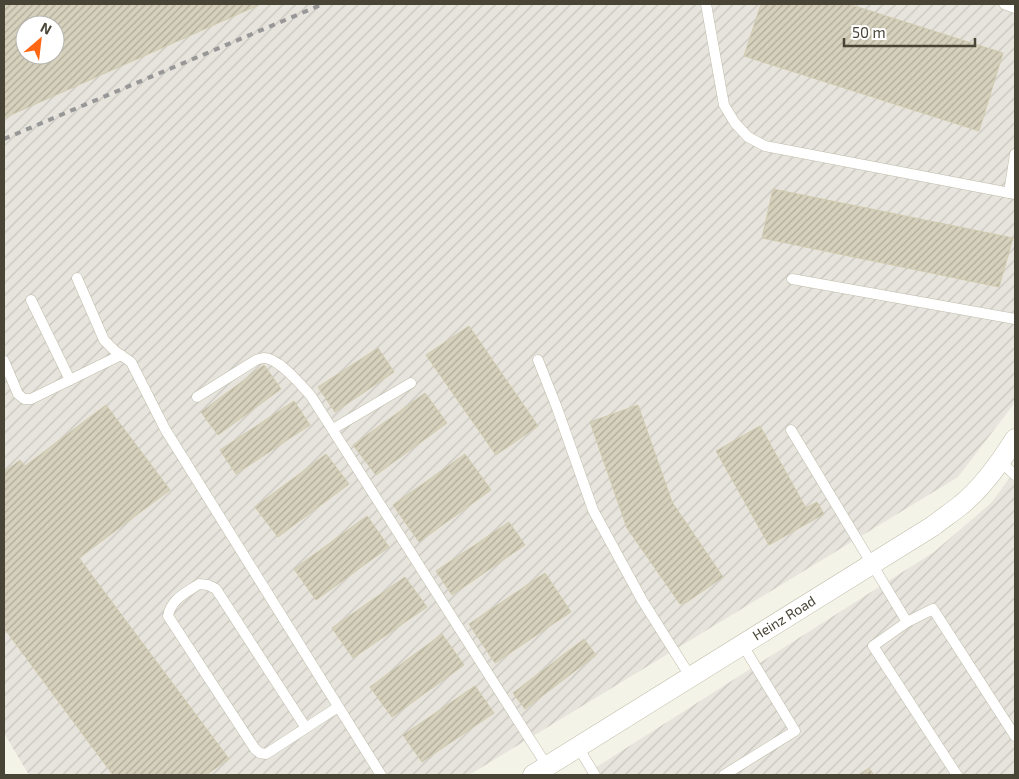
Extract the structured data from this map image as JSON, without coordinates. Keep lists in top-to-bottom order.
{
  "streets": {
    "street": ["Heinz Road"]
  },
  "scale_bar": "50 m",
  "north": "top right"
}
